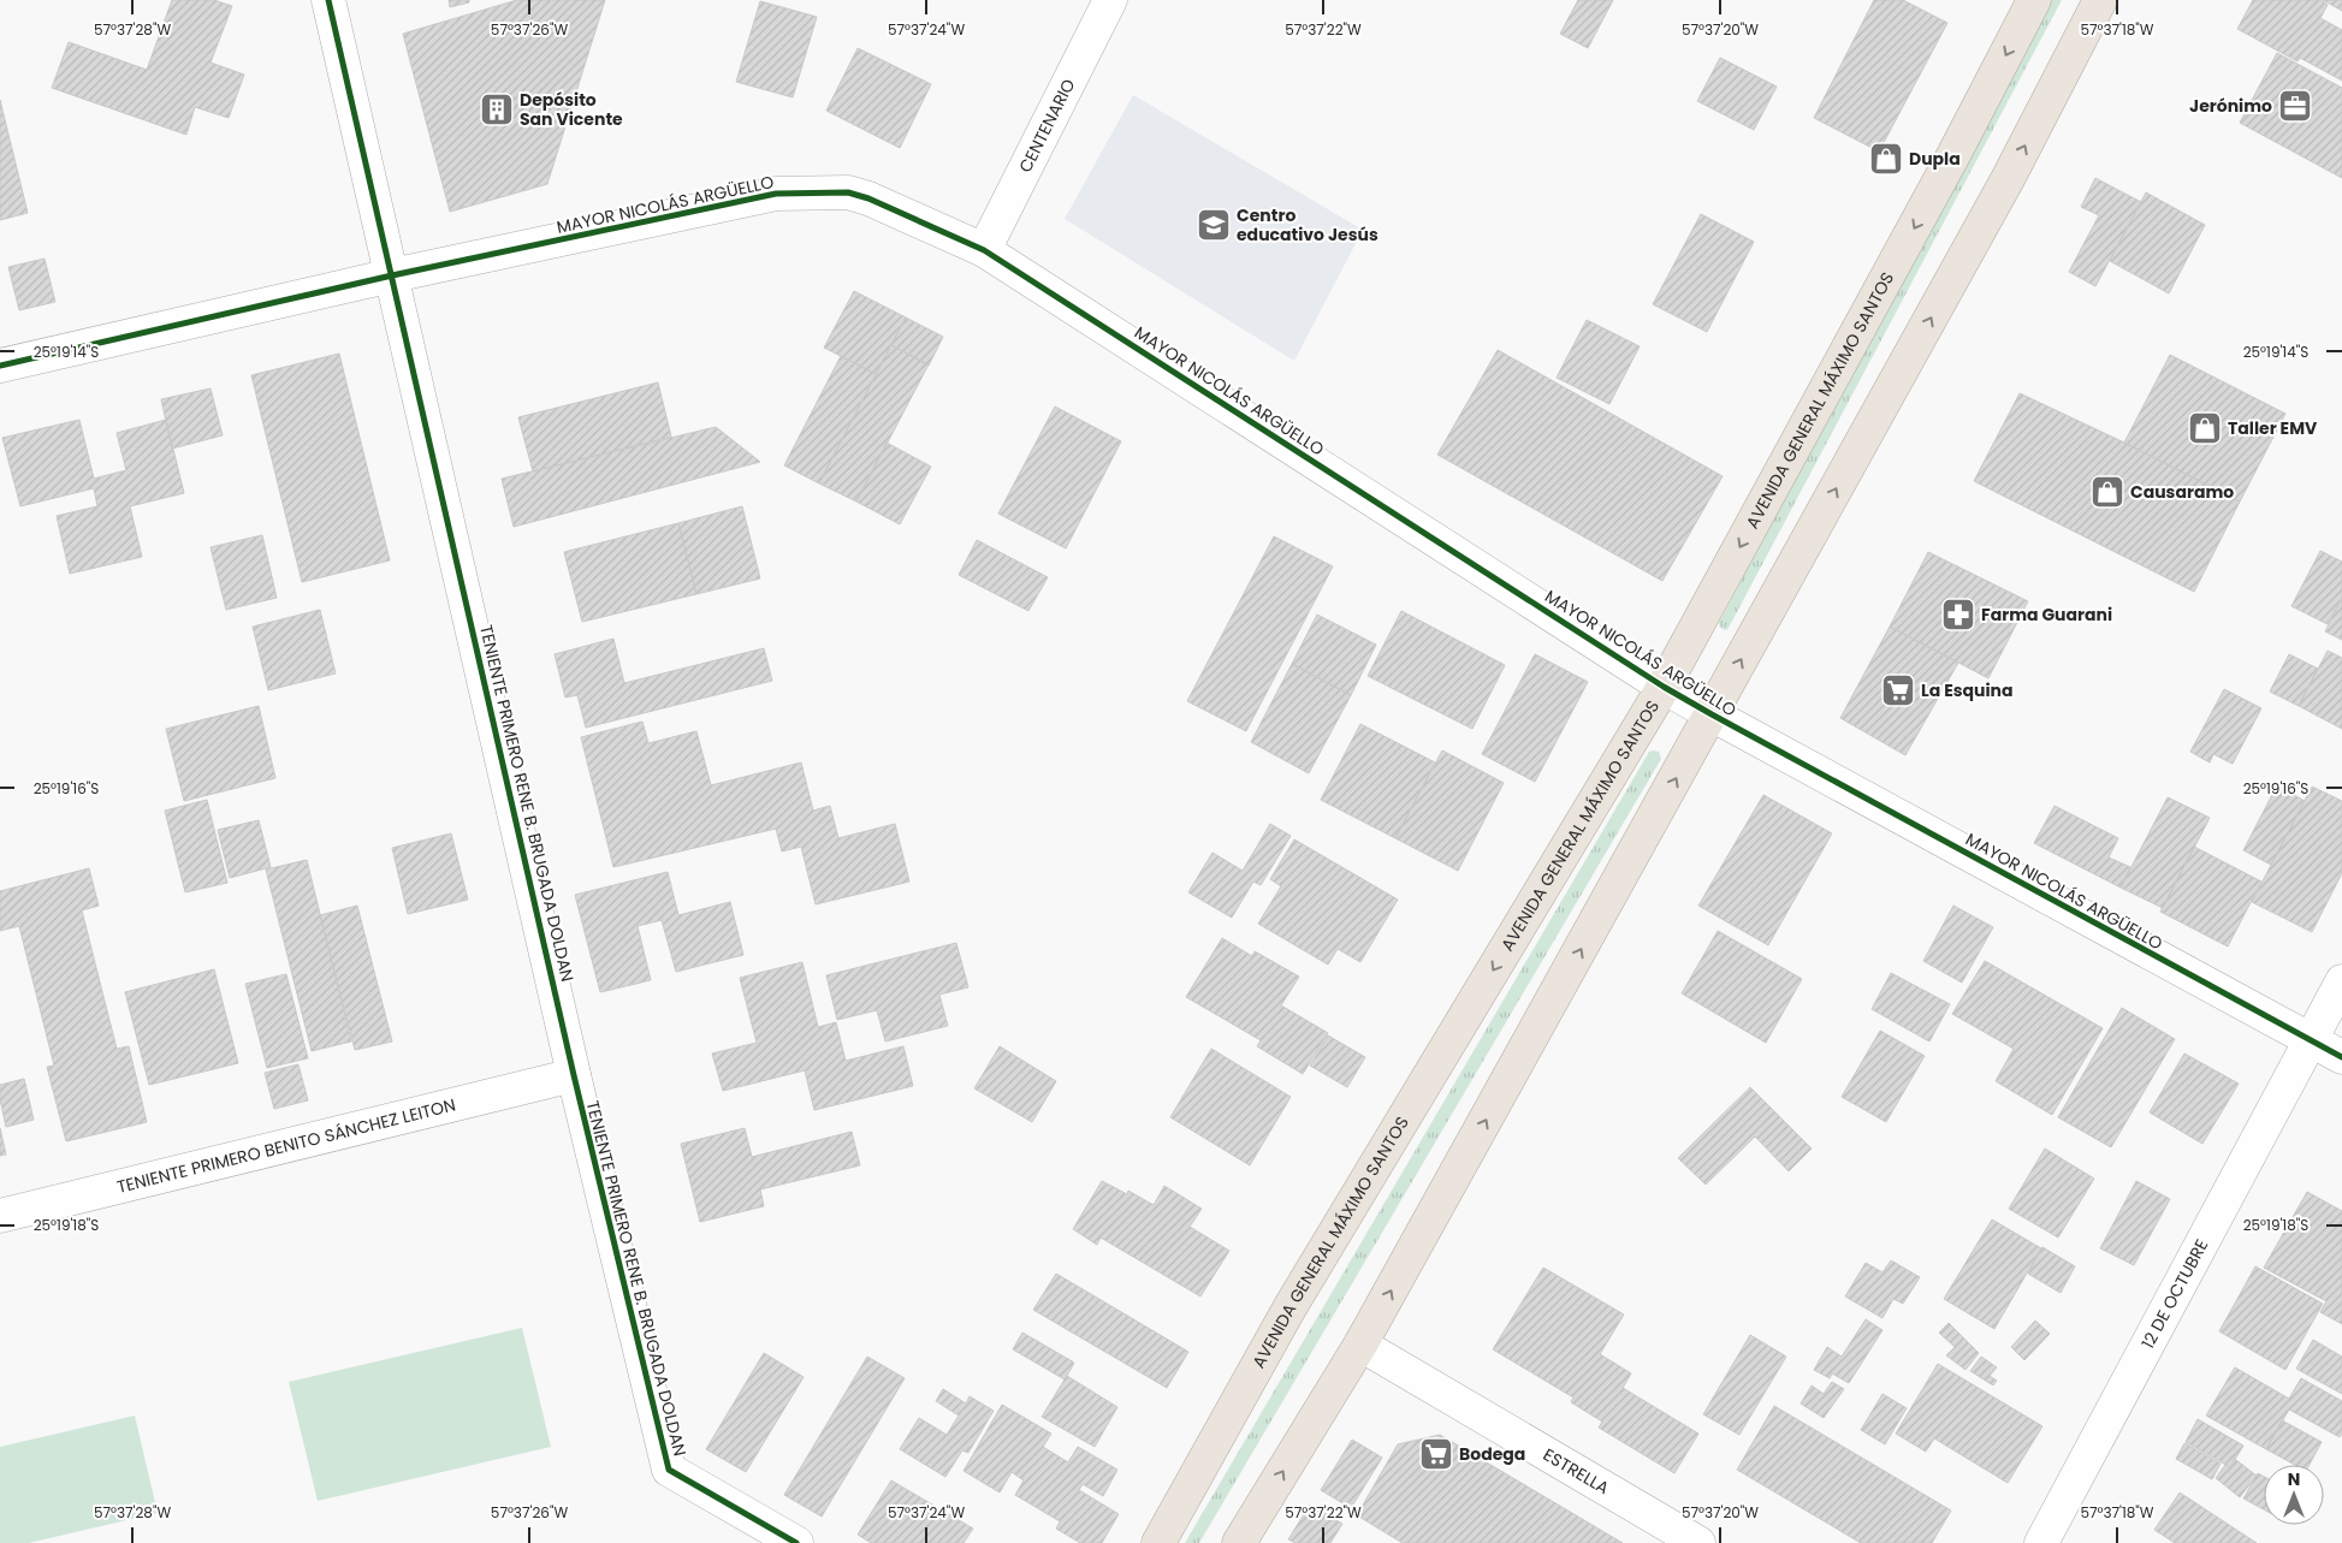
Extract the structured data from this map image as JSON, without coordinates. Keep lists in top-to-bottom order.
{
  "streets": {
    "main road": ["AVENIDA GENERAL MÁXIMO SANTOS"],
    "street": [
      "CENTENARIO",
      "MAYOR NICOLÁS ARGÜELLO",
      "TENIENTE PRIMERO RENE B. BRUGADA DOLDAN",
      "TENIENTE PRIMERO BENITO SÁNCHEZ LEITON",
      "12 DE OCTUBRE",
      "ESTRELLA"
    ]
  },
  "crossings": [
    ["CENTENARIO", "MAYOR NICOLÁS ARGÜELLO"],
    ["MAYOR NICOLÁS ARGÜELLO", "AVENIDA GENERAL MÁXIMO SANTOS"],
    ["MAYOR NICOLÁS ARGÜELLO", "TENIENTE PRIMERO RENE B. BRUGADA DOLDAN"],
    ["MAYOR NICOLÁS ARGÜELLO", "12 DE OCTUBRE"],
    ["TENIENTE PRIMERO RENE B. BRUGADA DOLDAN", "TENIENTE PRIMERO BENITO SÁNCHEZ LEITON"]
  ],
  "places": {
    "office": ["Jerónimo"],
    "building": ["Depósito San Vicente"],
    "shop": ["Dupla", "Taller EMV", "Causaramo"],
    "school or university": ["Centro educativo Jesús"],
    "pharmacy": ["Farma Guarani"],
    "supermarket": ["La Esquina", "Bodega"]
  },
  "north": "top",
  "coordinates": [
    "57°37'28\"W",
    "57°37'26\"W",
    "57°37'24\"W",
    "57°37'22\"W",
    "57°37'20\"W",
    "57°37'18\"W",
    "25°19'14\"S",
    "25°19'16\"S",
    "25°19'18\"S"
  ]
}
